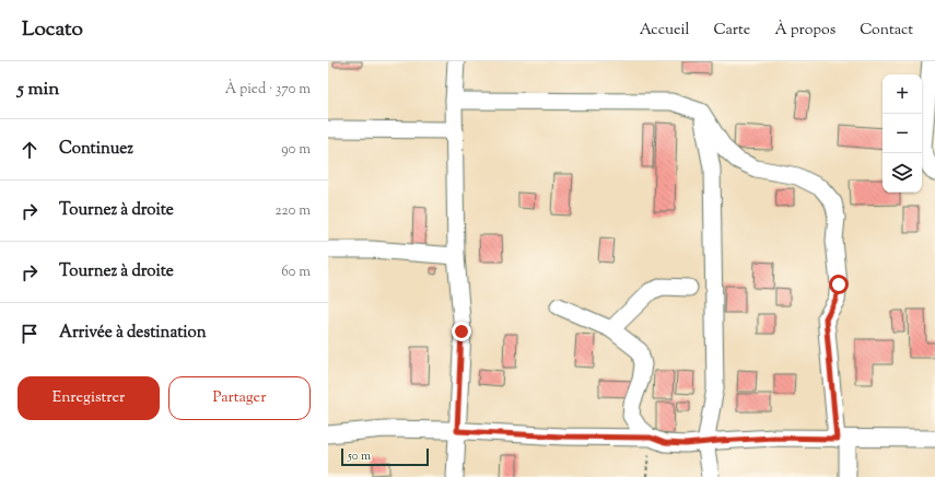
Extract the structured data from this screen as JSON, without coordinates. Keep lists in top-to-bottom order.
{
  "scale_bar": "50 m",
  "page": {
    "header": "Locato",
    "nav": [
      "Accueil",
      "Carte",
      "À propos",
      "Contact"
    ],
    "heading": ["5 min", "À pied · 370 m"],
    "map_buttons": ["+", "−"],
    "list": [
      ["Continuez", "90 m"],
      ["Tournez à droite", "220 m"],
      ["Tournez à droite", "60 m"],
      "Arrivée à destination"
    ],
    "buttons": ["Enregistrer", "Partager"],
    "scale": "50 m"
  }
}
